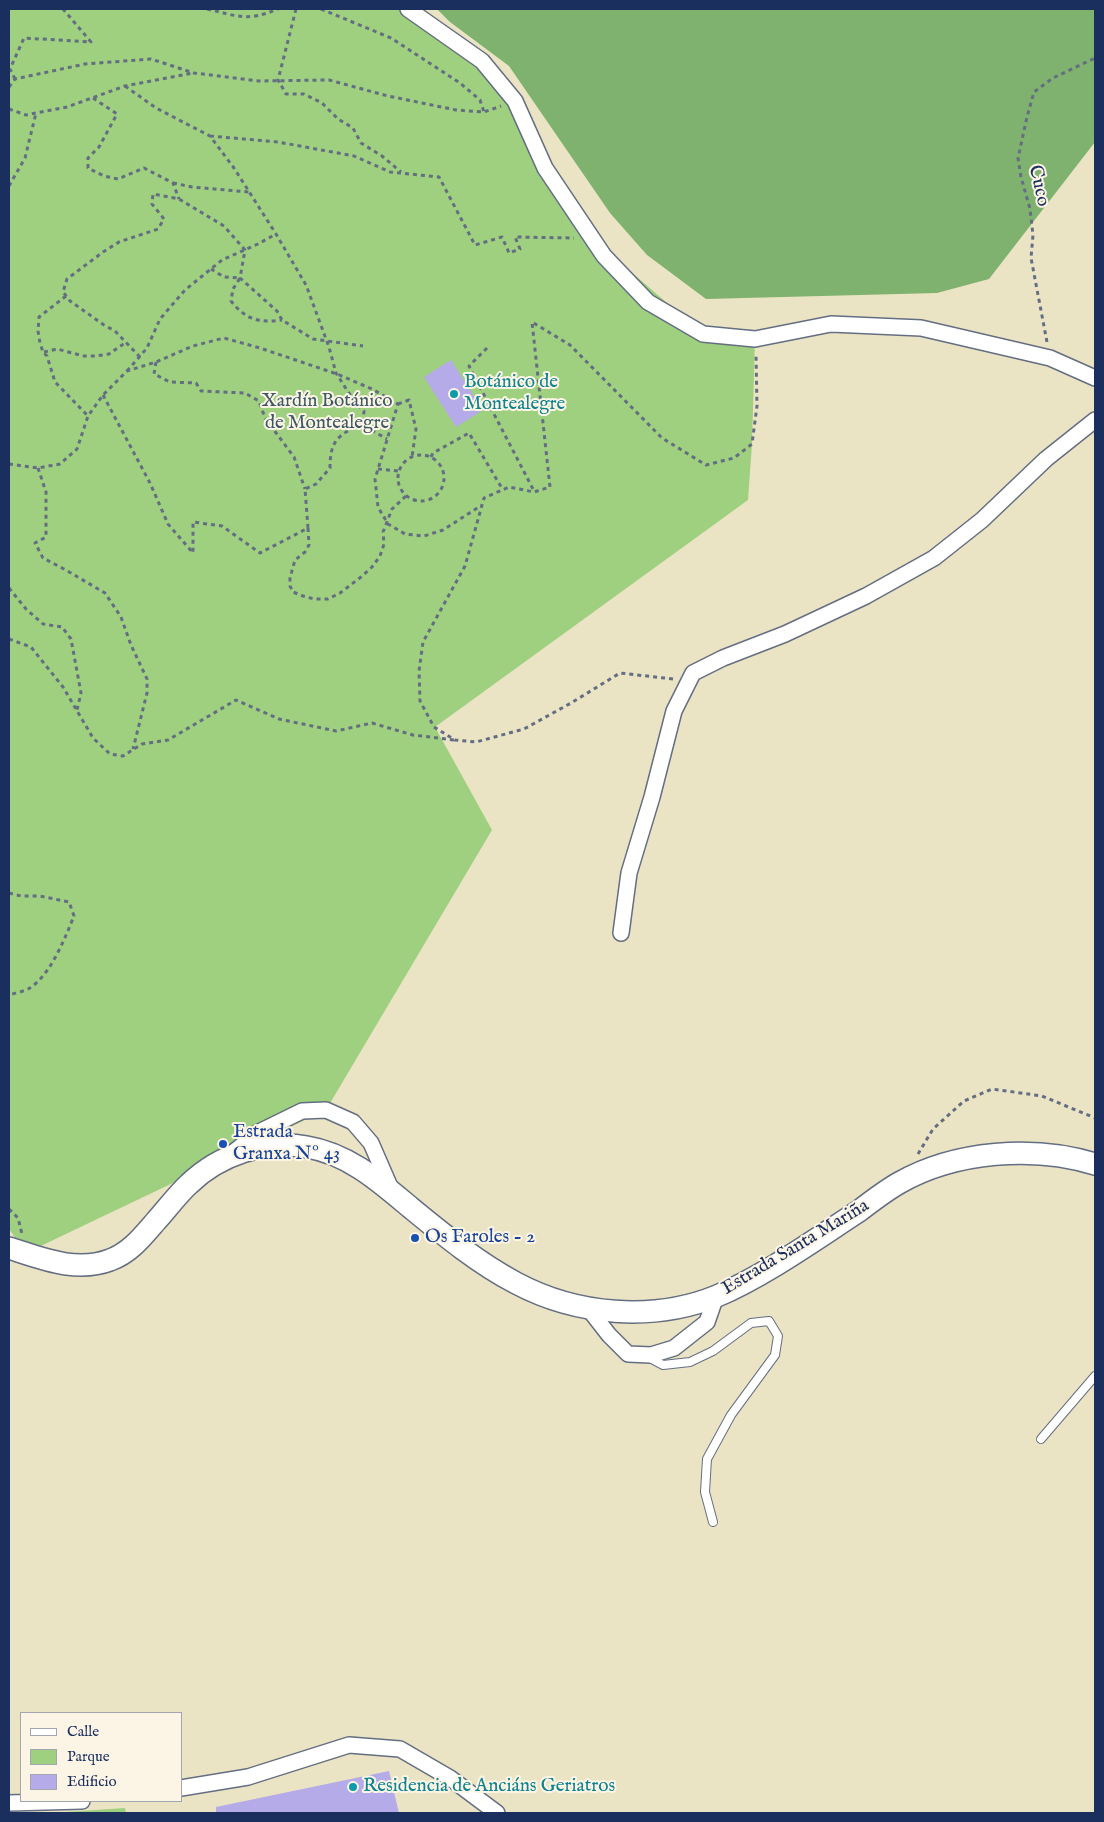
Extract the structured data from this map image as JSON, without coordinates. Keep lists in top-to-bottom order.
{
  "streets": {
    "main road": ["Estrada Santa Mariña"],
    "path": ["Cuco"]
  },
  "parks": ["Xardín Botánico de Montealegre"],
  "places": [
    "Botánico de Montealegre",
    "Estrada Granxa Nº 43",
    "Os Faroles - 2",
    "Residencia de Anciáns Geriatros"
  ],
  "legend": ["Calle", "Parque", "Edificio"]
}
